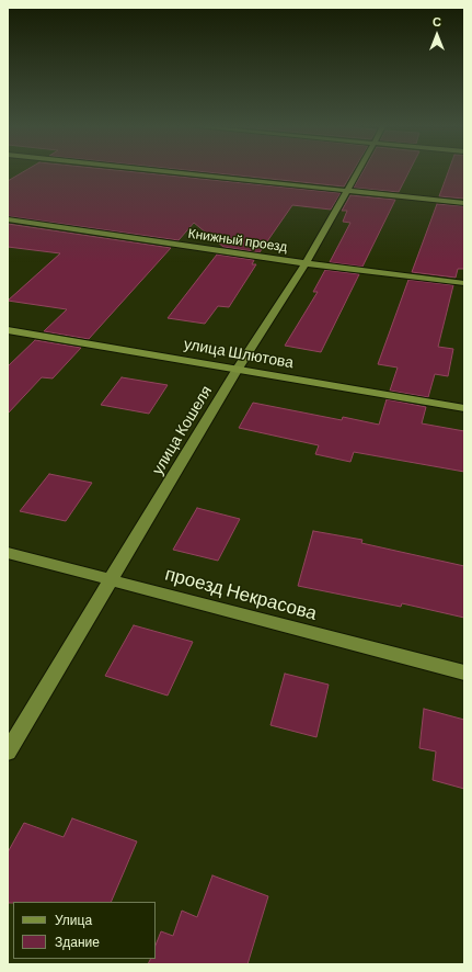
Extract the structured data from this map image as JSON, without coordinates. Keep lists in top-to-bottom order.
{
  "streets": {
    "main road": ["улица Шлютова"],
    "street": ["Книжный проезд", "улица Кошеля", "проезд Некрасова"]
  },
  "crossings": [
    ["Книжный проезд", "улица Кошеля"],
    ["улица Шлютова", "улица Кошеля"],
    ["улица Кошеля", "проезд Некрасова"]
  ],
  "legend": ["Улица", "Здание"],
  "north": "top"
}
